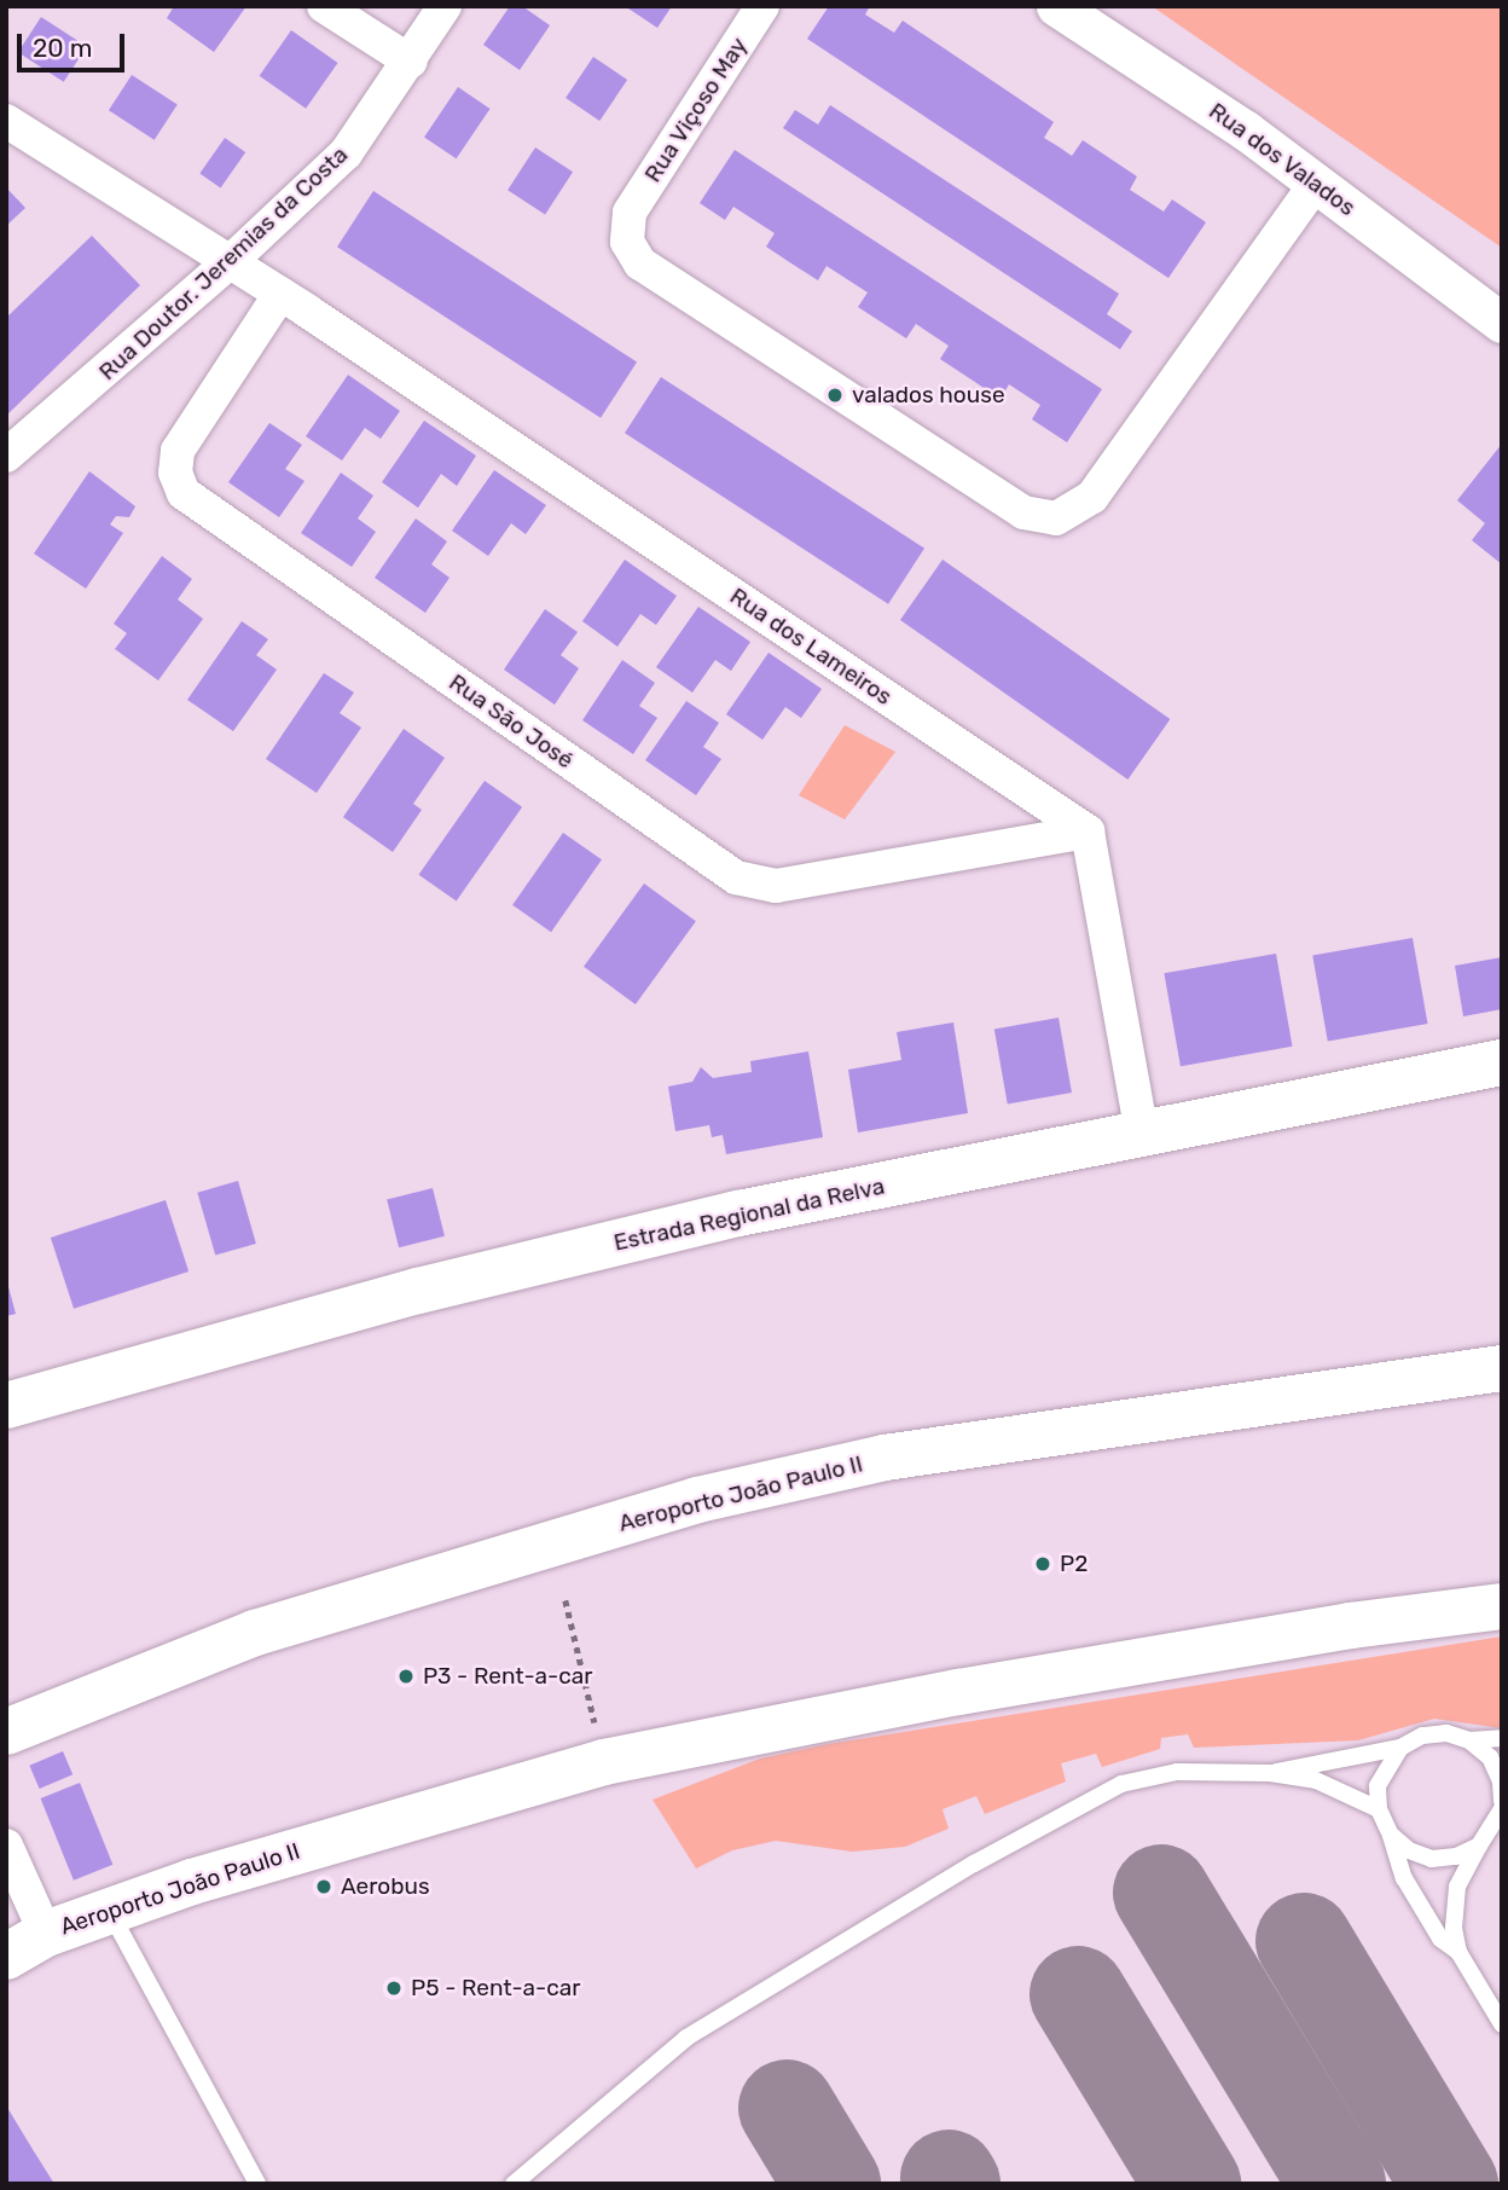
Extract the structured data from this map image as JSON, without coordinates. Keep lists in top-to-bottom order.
{
  "streets": {
    "main road": ["Estrada Regional da Relva", "Aeroporto João Paulo II"],
    "street": [
      "Rua Viçoso May",
      "Rua dos Valados",
      "Rua Doutor. Jeremias da Costa",
      "Rua dos Lameiros",
      "Rua São José"
    ]
  },
  "crossings": [
    ["Rua Viçoso May", "Rua dos Valados"],
    ["Rua Doutor. Jeremias da Costa", "Rua dos Lameiros"],
    ["Rua dos Lameiros", "Rua São José"]
  ],
  "places": [
    "valados house",
    "P2",
    "P3 - Rent-a-car",
    "Aerobus",
    "P5 - Rent-a-car"
  ],
  "scale_bar": "20 m"
}
